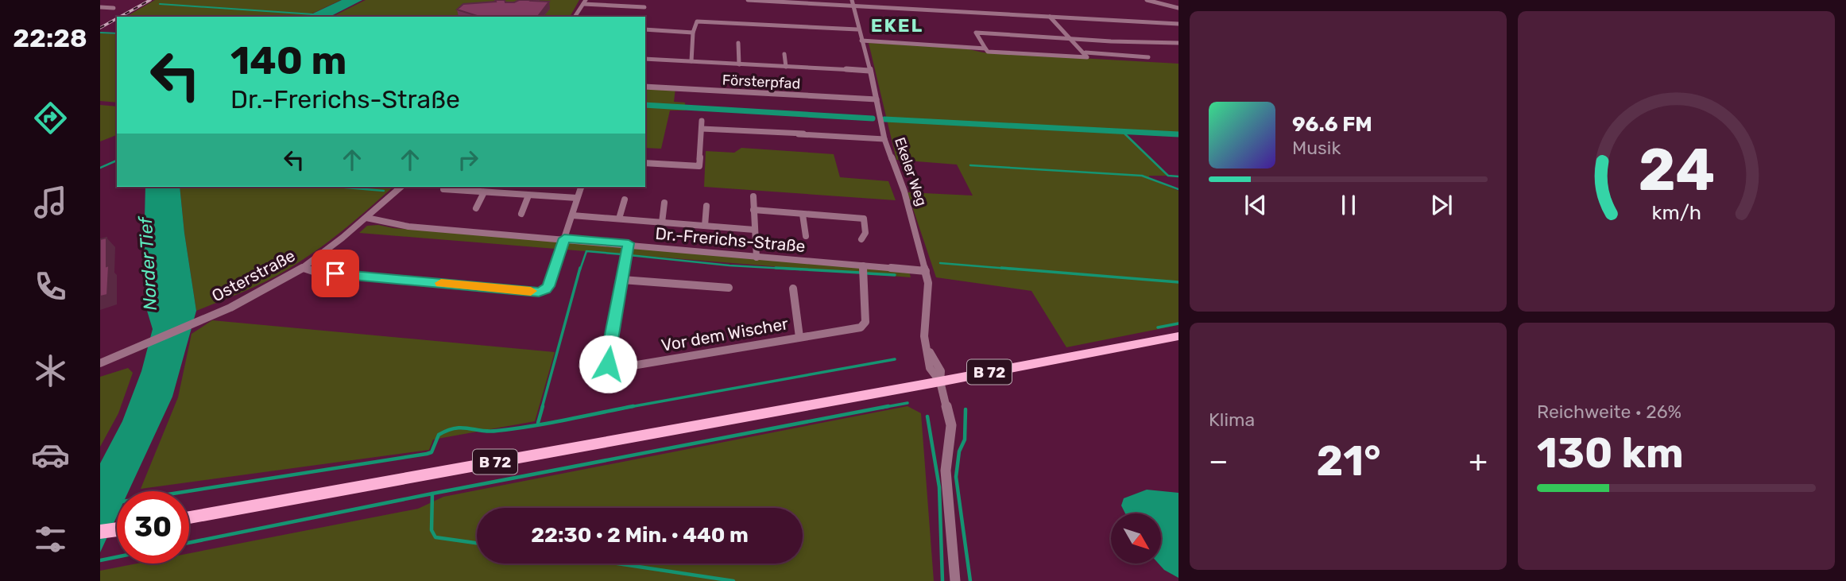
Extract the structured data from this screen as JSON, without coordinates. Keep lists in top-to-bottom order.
{
  "streets": {
    "main road": ["B 72"],
    "street": [
      "Försterpfad",
      "Ekeler Weg",
      "Dr.-Frerichs-Straße",
      "Osterstraße",
      "Vor dem Wischer"
    ]
  },
  "crossings": [
    ["Försterpfad", "Ekeler Weg"],
    ["Ekeler Weg", "Dr.-Frerichs-Straße"],
    ["Ekeler Weg", "B 72"],
    ["Dr.-Frerichs-Straße", "Osterstraße"],
    ["Dr.-Frerichs-Straße", "Vor dem Wischer"]
  ],
  "districts": ["EKEL"],
  "water": ["Norder Tief"],
  "north": "bottom right",
  "page": {
    "tabs": "22:28",
    "turn": ["140 m", "Dr.-Frerichs-Straße"],
    "song": ["96.6 FM", "Musik"],
    "tile": [
      "Klima",
      ["Reichweite · 26%", "130 km"]
    ],
    "heat": ["−", "21°", "+"],
    "limit": "30",
    "trip": "22:30 · 2 Min. · 440 m",
    "gauge": ["24", "km/h"]
  }
}
